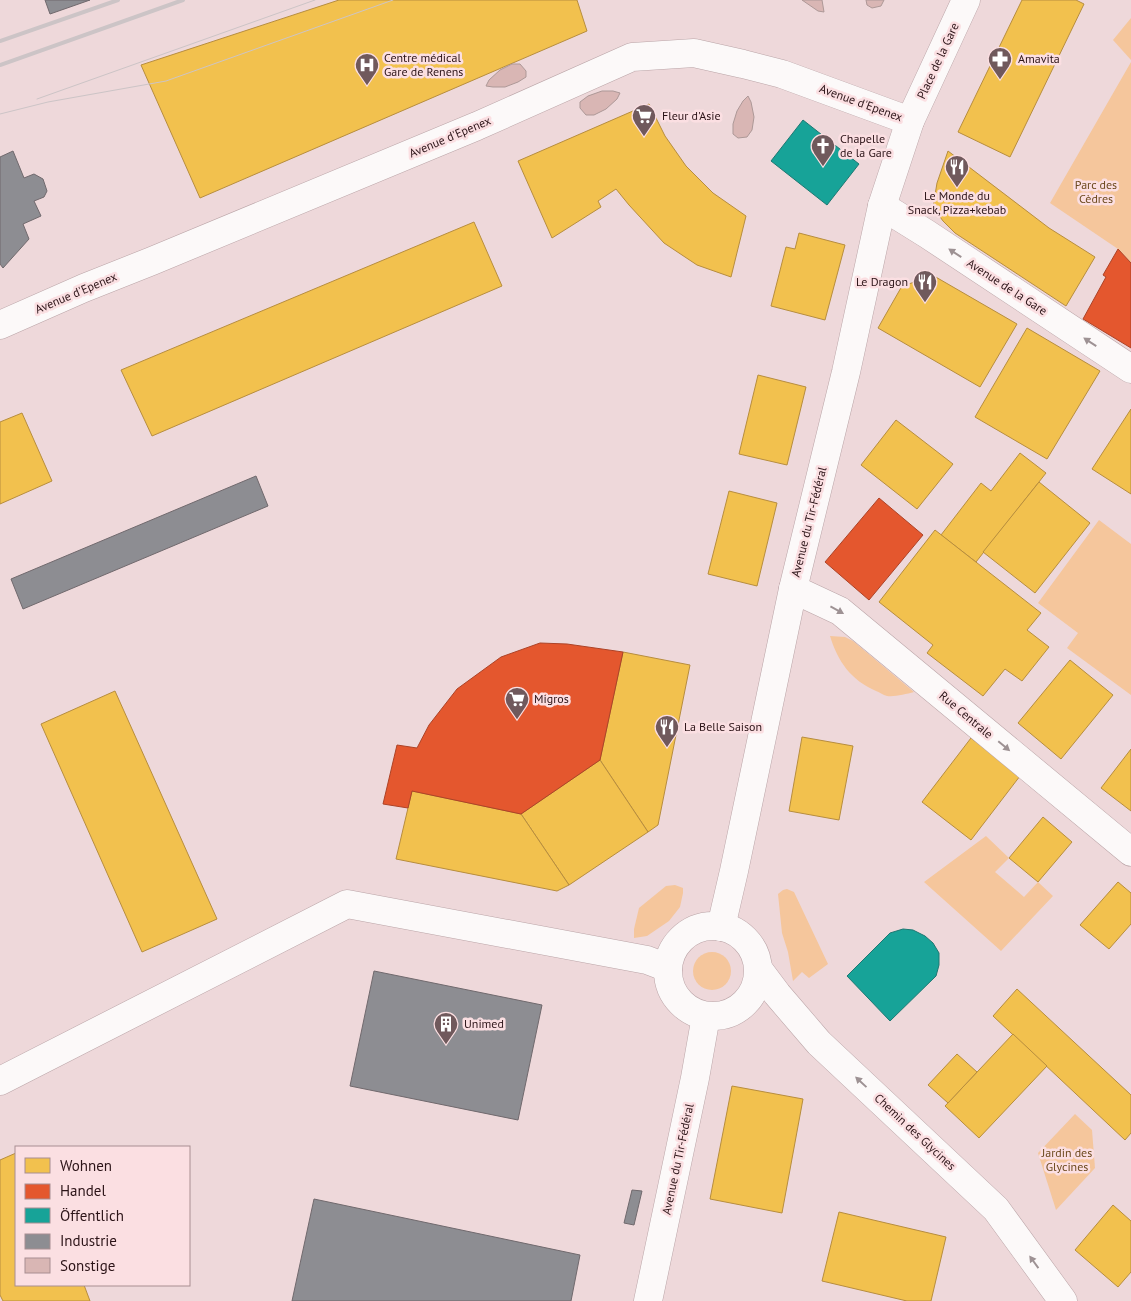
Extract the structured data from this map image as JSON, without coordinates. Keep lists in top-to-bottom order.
{
  "streets": {
    "street": [
      "Place de la Gare",
      "Avenue d'Epenex",
      "Avenue de la Gare",
      "Avenue du Tir-Fédéral",
      "Rue Centrale",
      "Chemin des Glycines"
    ]
  },
  "crossings": [
    ["Place de la Gare", "Avenue d'Epenex"],
    ["Place de la Gare", "Avenue du Tir-Fédéral"],
    ["Avenue d'Epenex", "Avenue du Tir-Fédéral"],
    ["Avenue de la Gare", "Avenue du Tir-Fédéral"],
    ["Avenue du Tir-Fédéral", "Rue Centrale"],
    ["Avenue du Tir-Fédéral", "Chemin des Glycines"]
  ],
  "one_way": ["Avenue de la Gare", "Rue Centrale", "Chemin des Glycines"],
  "parks": ["Parc des Cèdres", "Jardin des Glycines"],
  "places": {
    "pharmacy": ["Amavita"],
    "hospital": ["Centre médical Gare de Renens"],
    "supermarket": ["Fleur d'Asie", "Migros"],
    "church": ["Chapelle de la Gare"],
    "restaurant": ["Le Monde du Snack, Pizza+kebab", "Le Dragon", "La Belle Saison"],
    "building": ["Unimed"]
  },
  "legend": [
    "Wohnen",
    "Handel",
    "Öffentlich",
    "Industrie",
    "Sonstige"
  ]
}
